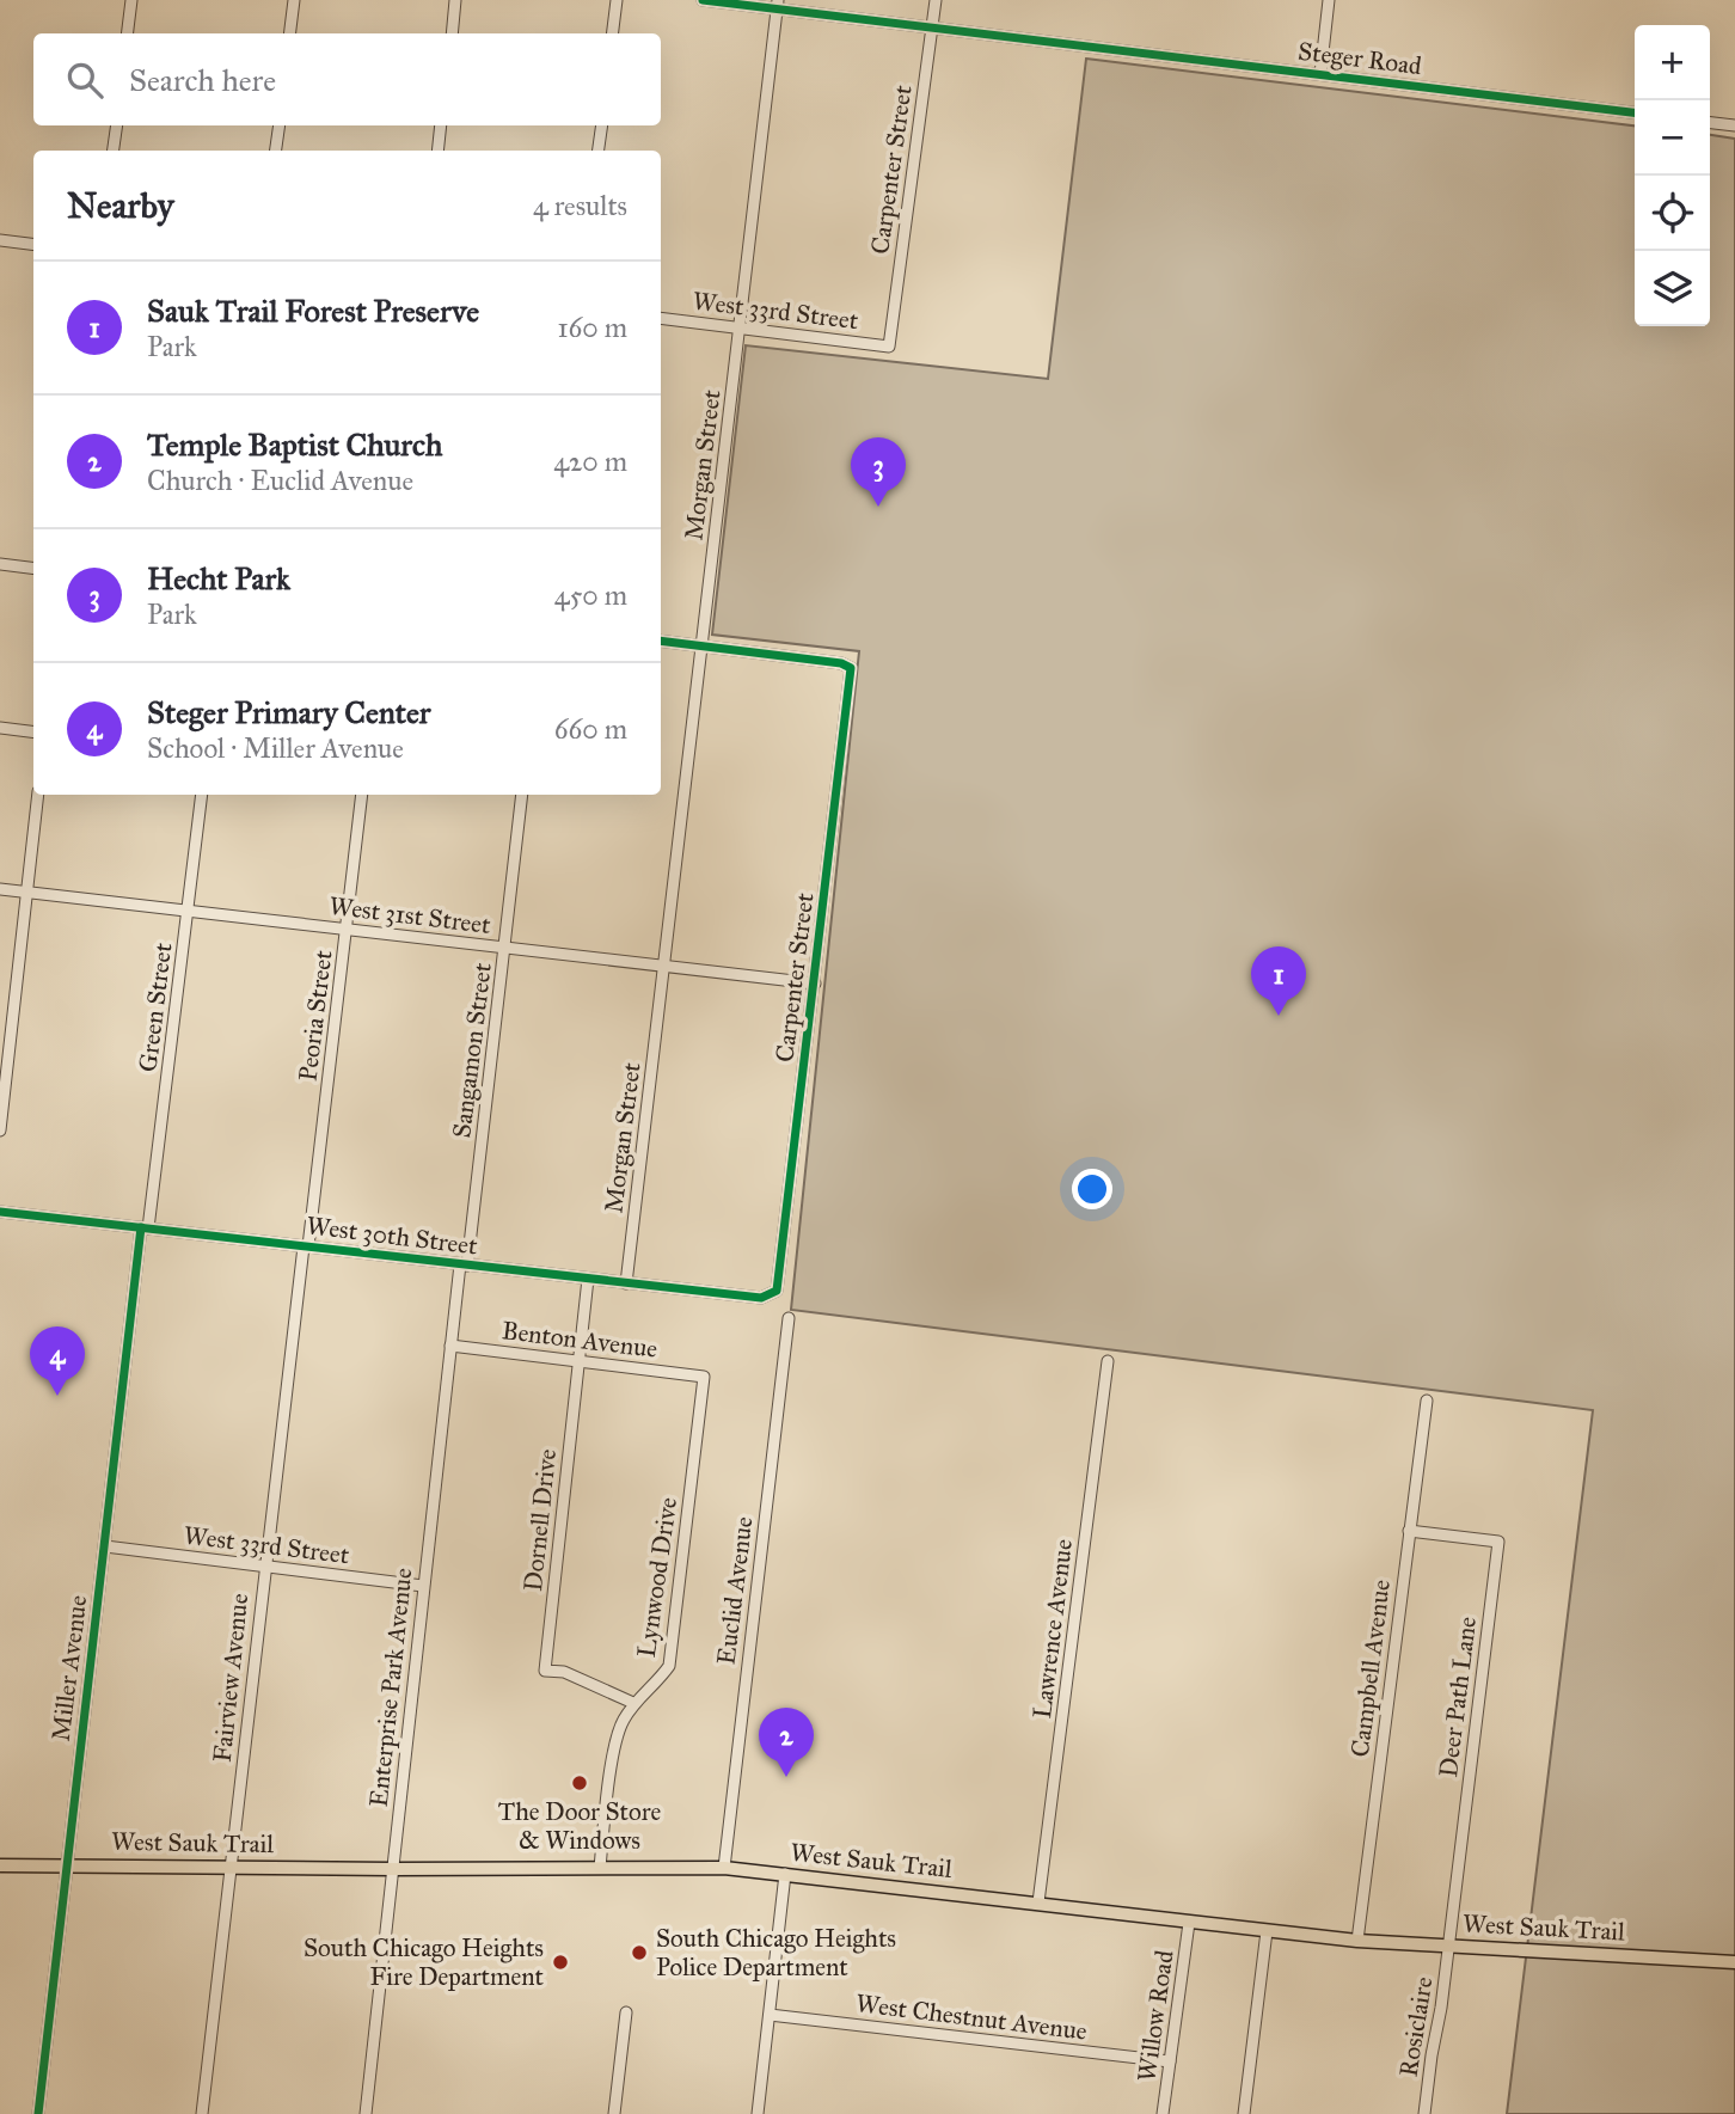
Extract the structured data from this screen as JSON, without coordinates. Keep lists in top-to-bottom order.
{
  "streets": {
    "main road": ["West Sauk Trail"],
    "street": [
      "Steger Road",
      "Carpenter Street",
      "West 33rd Street",
      "Morgan Street",
      "West 31st Street",
      "Green Street",
      "Peoria Street",
      "Sangamon Street",
      "West 30th Street",
      "Benton Avenue",
      "Dornell Drive",
      "Lynwood Drive",
      "Euclid Avenue",
      "Lawrence Avenue",
      "Miller Avenue",
      "Campbell Avenue",
      "Fairview Avenue",
      "Enterprise Park Avenue",
      "Deer Path Lane",
      "Willow Road",
      "West Chestnut Avenue",
      "Rosiclaire"
    ]
  },
  "crossings": [
    ["Steger Road", "Carpenter Street"],
    ["Steger Road", "Morgan Street"],
    ["Carpenter Street", "West 33rd Street"],
    ["Carpenter Street", "Morgan Street"],
    ["Carpenter Street", "West 31st Street"],
    ["Carpenter Street", "West 30th Street"],
    ["West 33rd Street", "Morgan Street"],
    ["West 33rd Street", "Miller Avenue"],
    ["West 33rd Street", "Fairview Avenue"],
    ["West 33rd Street", "Enterprise Park Avenue"],
    ["Morgan Street", "West 31st Street"],
    ["Morgan Street", "West 30th Street"],
    ["West 31st Street", "Green Street"],
    ["West 31st Street", "Peoria Street"],
    ["West 31st Street", "Sangamon Street"],
    ["Green Street", "West 30th Street"],
    ["Green Street", "Miller Avenue"],
    ["Peoria Street", "West 30th Street"],
    ["Peoria Street", "Fairview Avenue"],
    ["Sangamon Street", "West 30th Street"],
    ["Sangamon Street", "Enterprise Park Avenue"],
    ["West 30th Street", "Dornell Drive"],
    ["West 30th Street", "Miller Avenue"],
    ["West 30th Street", "Fairview Avenue"],
    ["West 30th Street", "Enterprise Park Avenue"],
    ["Benton Avenue", "Dornell Drive"],
    ["Benton Avenue", "Lynwood Drive"],
    ["Benton Avenue", "Enterprise Park Avenue"],
    ["Dornell Drive", "Lynwood Drive"],
    ["Lynwood Drive", "West Sauk Trail"],
    ["Euclid Avenue", "West Sauk Trail"],
    ["Lawrence Avenue", "West Sauk Trail"],
    ["Miller Avenue", "West Sauk Trail"],
    ["Campbell Avenue", "Deer Path Lane"],
    ["Campbell Avenue", "West Sauk Trail"],
    ["Fairview Avenue", "West Sauk Trail"],
    ["Enterprise Park Avenue", "West Sauk Trail"],
    ["Deer Path Lane", "West Sauk Trail"],
    ["Deer Path Lane", "Rosiclaire"],
    ["West Sauk Trail", "Willow Road"],
    ["West Sauk Trail", "Rosiclaire"],
    ["Willow Road", "West Chestnut Avenue"]
  ],
  "places": ["The Door Store & Windows", "South Chicago Heights Police Department", "South Chicago Heights Fire Department"],
  "page": {
    "map_buttons": ["+", "−"],
    "search": "Search here",
    "heading": ["Nearby", "4 results"],
    "list": [
      {
        "mark": "1",
        "name": "Sauk Trail Forest Preserve",
        "note": "Park",
        "value": "160 m"
      },
      {
        "mark": "2",
        "name": "Temple Baptist Church",
        "note": "Church · Euclid Avenue",
        "value": "420 m"
      },
      {
        "mark": "3",
        "name": "Hecht Park",
        "note": "Park",
        "value": "450 m"
      },
      {
        "mark": "4",
        "name": "Steger Primary Center",
        "note": "School · Miller Avenue",
        "value": "660 m"
      }
    ],
    "pins": [
      "3",
      "1",
      "4",
      "2"
    ]
  }
}
